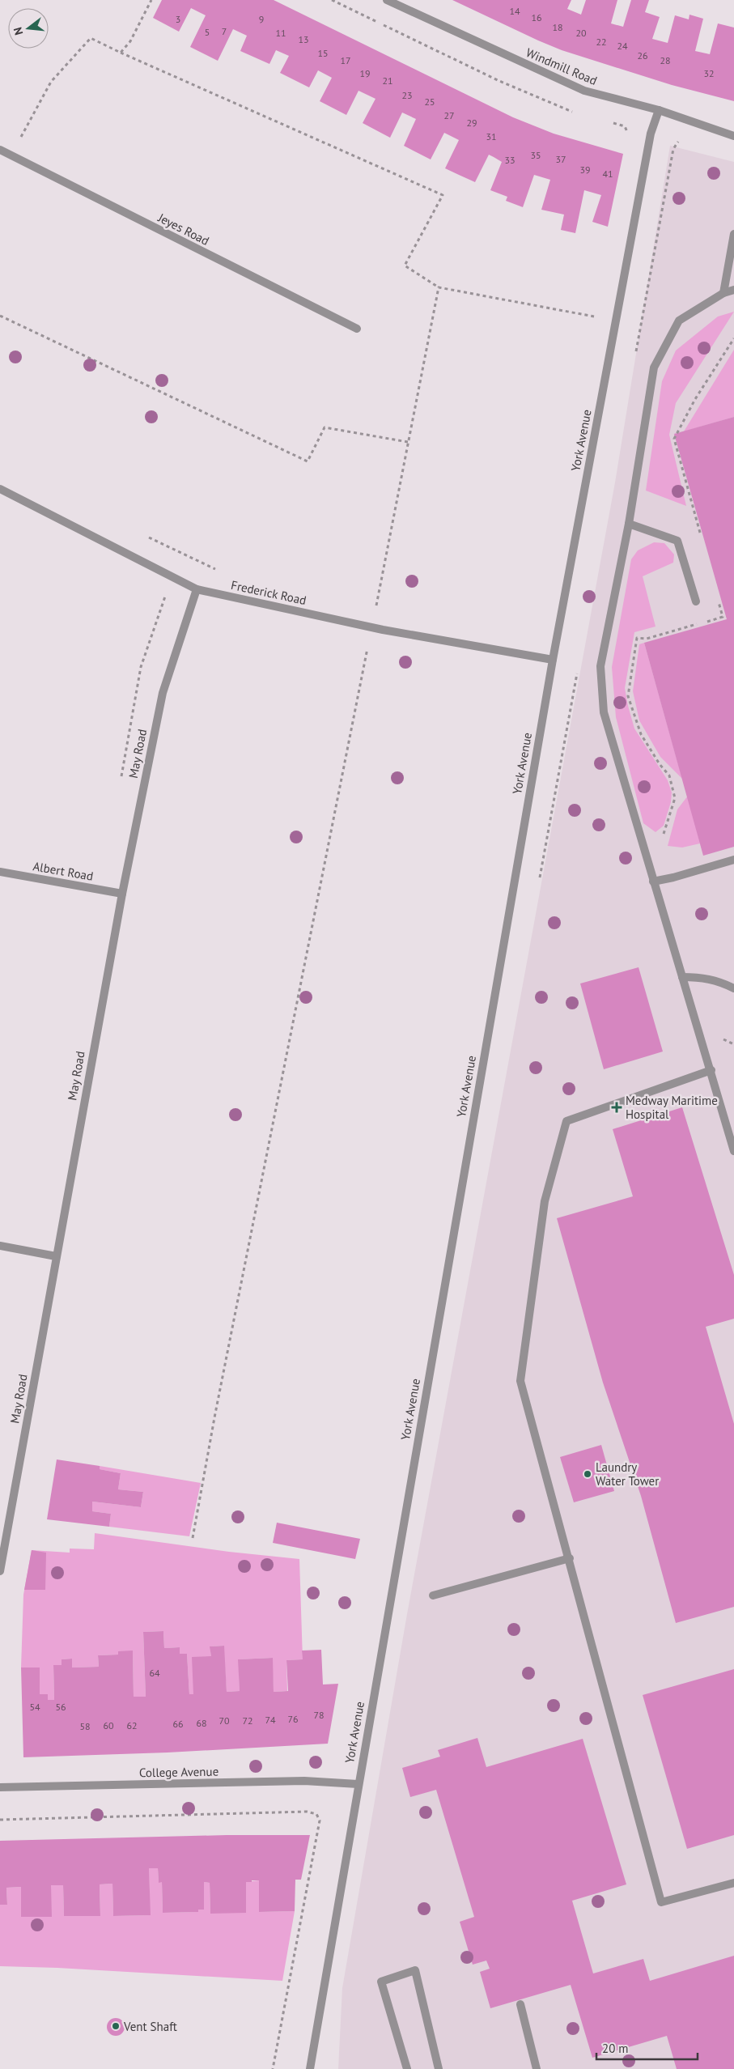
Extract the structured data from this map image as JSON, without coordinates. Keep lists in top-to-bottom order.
{
  "streets": {
    "street": [
      "Windmill Road",
      "Jeyes Road",
      "York Avenue",
      "Frederick Road",
      "May Road",
      "Albert Road",
      "College Avenue"
    ]
  },
  "crossings": [
    ["Windmill Road", "York Avenue"],
    ["York Avenue", "Frederick Road"],
    ["York Avenue", "College Avenue"],
    ["Frederick Road", "May Road"],
    ["May Road", "Albert Road"]
  ],
  "places": {
    "health": ["Medway Maritime Hospital"],
    "other": ["Laundry Water Tower", "Vent Shaft"]
  },
  "house_numbers": [
    "14",
    "16",
    "3",
    "9",
    "18",
    "7",
    "5",
    "11",
    "20",
    "13",
    "22",
    "24",
    "15",
    "26",
    "17",
    "28",
    "19",
    "32",
    "21",
    "23",
    "25",
    "27",
    "29",
    "31",
    "35",
    "37",
    "33",
    "39",
    "41",
    "64",
    "54",
    "56",
    "78",
    "76",
    "74",
    "70",
    "72",
    "68",
    "66",
    "60",
    "62",
    "58"
  ],
  "scale_bar": "20 m",
  "north": "left"
}
